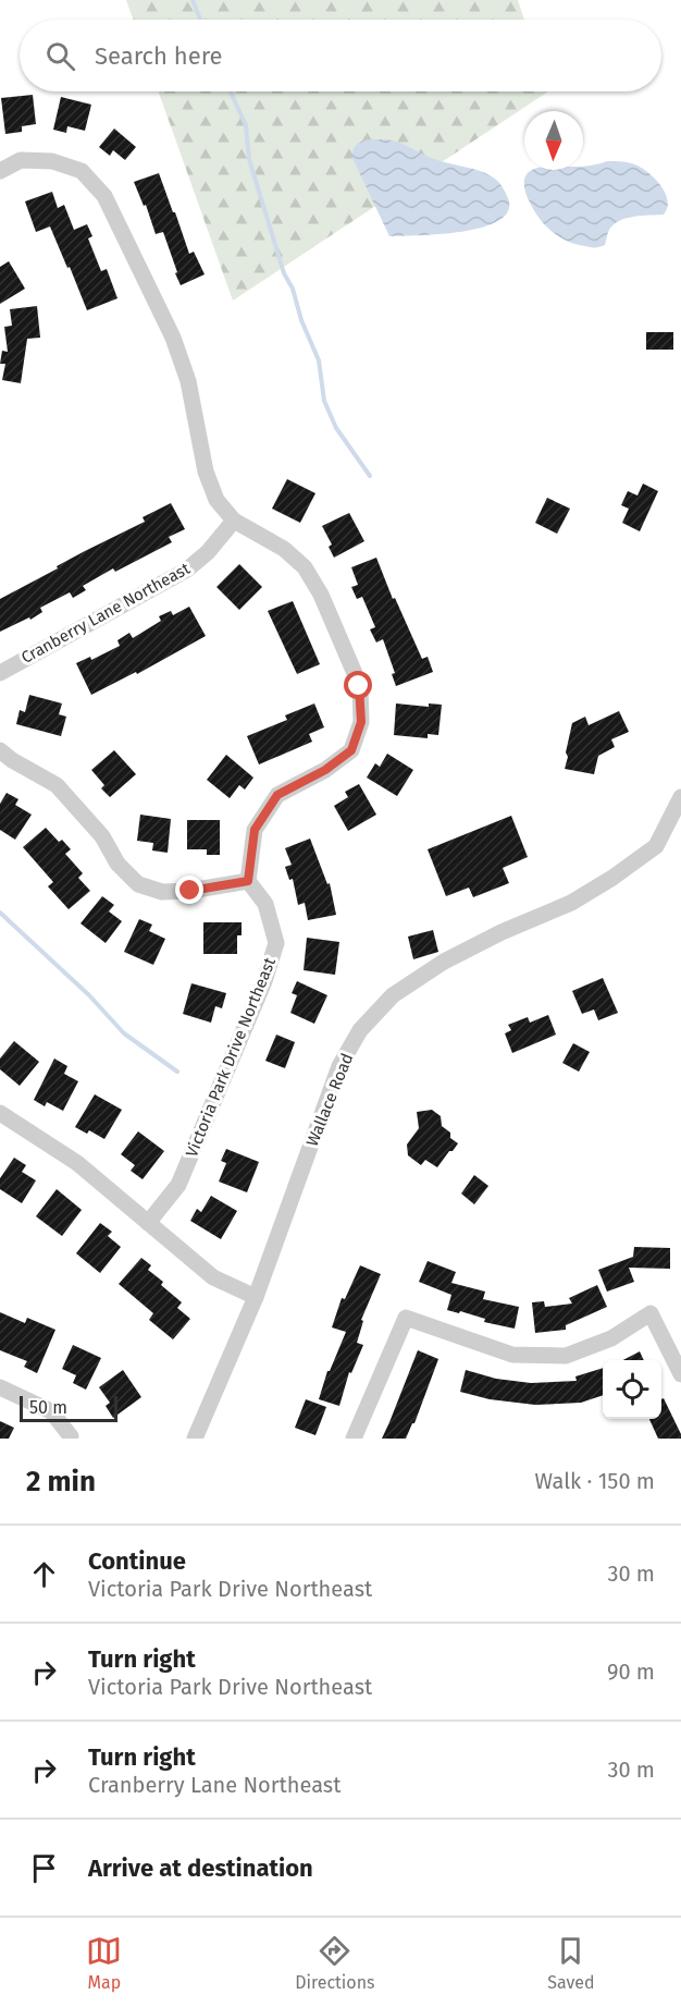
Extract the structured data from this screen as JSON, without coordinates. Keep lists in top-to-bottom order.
{
  "streets": {
    "street": ["Cranberry Lane Northeast", "Victoria Park Drive Northeast", "Wallace Road"]
  },
  "scale_bar": "50 m",
  "north": "bottom",
  "page": {
    "search": "Search here",
    "scale": "50 m",
    "heading": ["2 min", "Walk · 150 m"],
    "list": [
      ["Continue", "Victoria Park Drive Northeast", "30 m"],
      ["Turn right", "Victoria Park Drive Northeast", "90 m"],
      ["Turn right", "Cranberry Lane Northeast", "30 m"],
      "Arrive at destination"
    ],
    "nav": ["Map", "Directions", "Saved"]
  }
}
